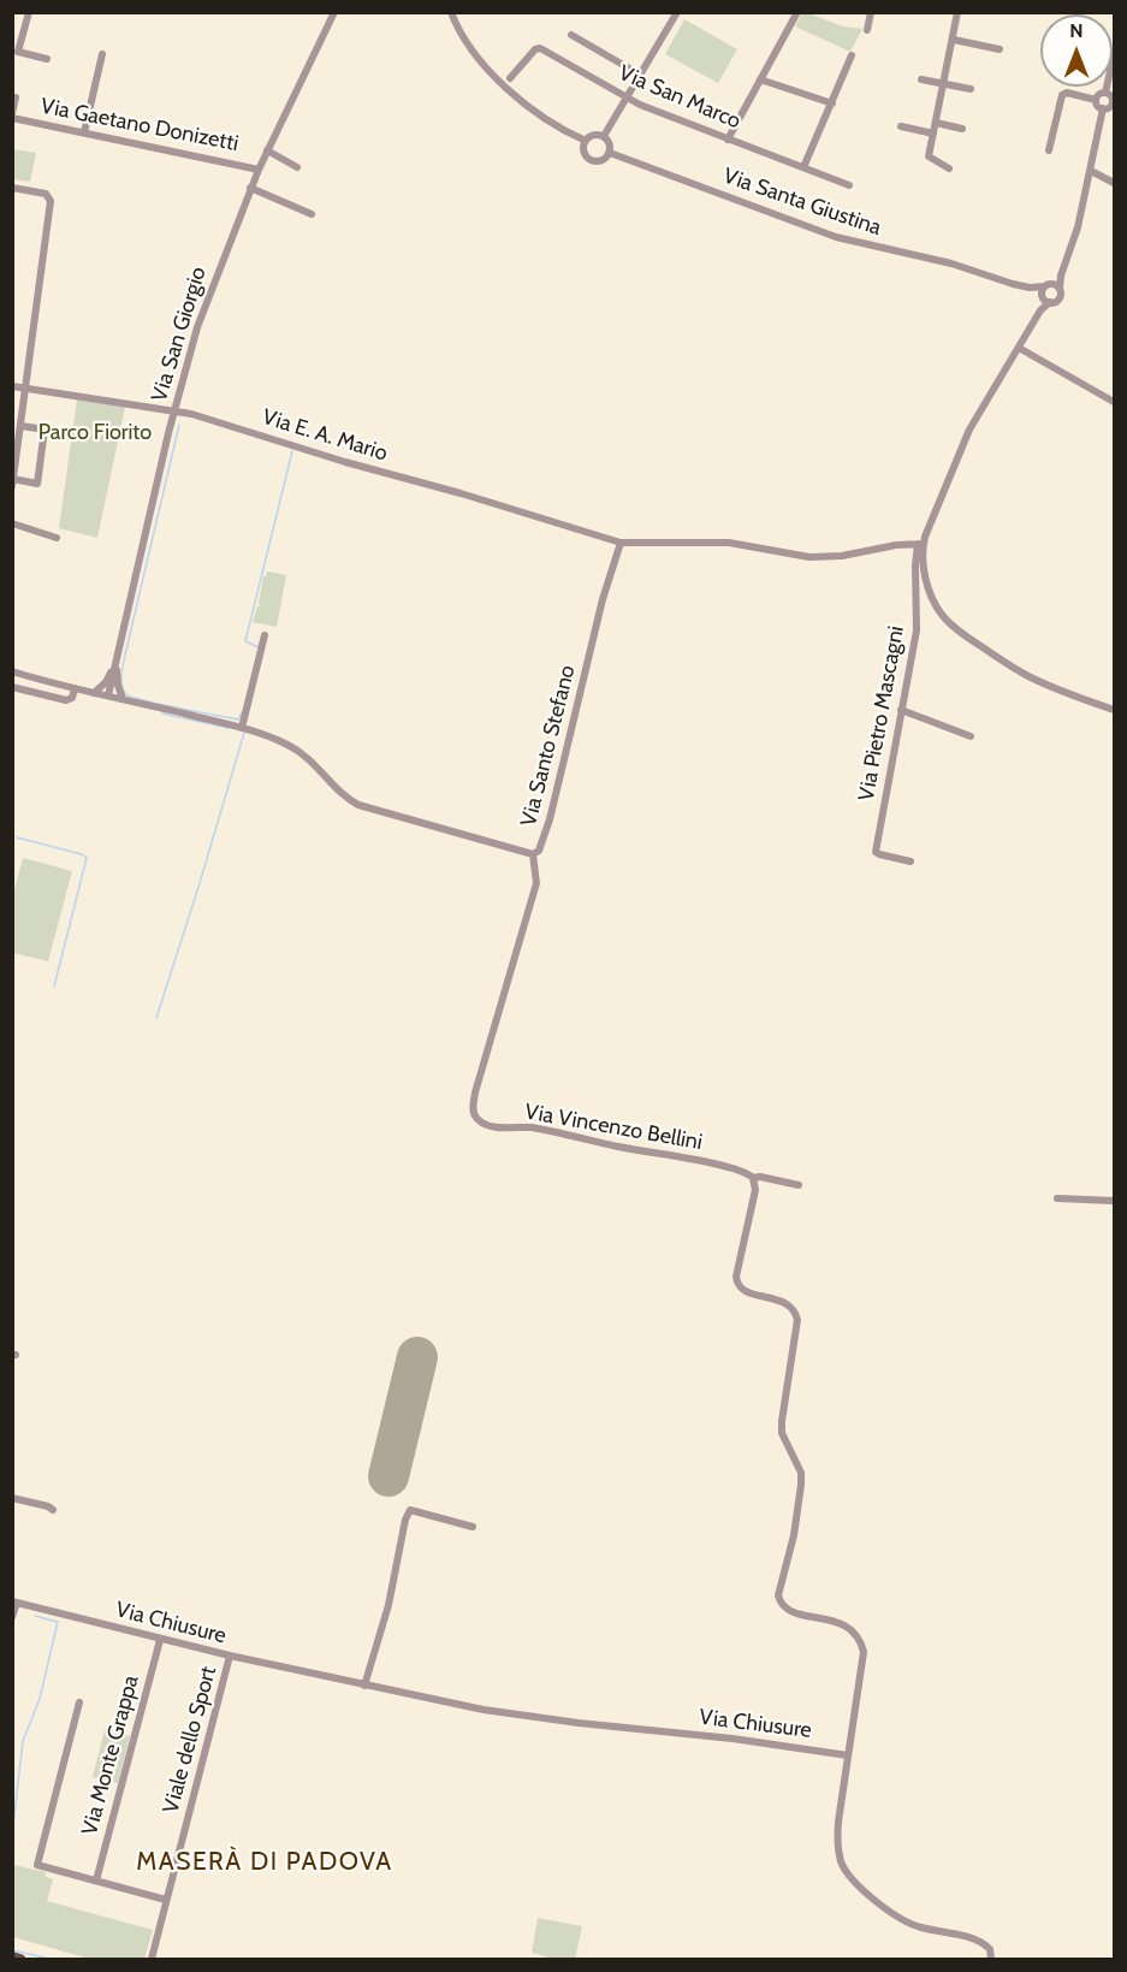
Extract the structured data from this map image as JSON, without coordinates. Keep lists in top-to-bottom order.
{
  "streets": {
    "street": [
      "Via San Marco",
      "Via Gaetano Donizetti",
      "Via Santa Giustina",
      "Via San Giorgio",
      "Via E. A. Mario",
      "Via Pietro Mascagni",
      "Via Santo Stefano",
      "Via Vincenzo Bellini",
      "Via Chiusure",
      "Viale dello Sport",
      "Via Monte Grappa"
    ]
  },
  "crossings": [
    ["Via Gaetano Donizetti", "Via San Giorgio"],
    ["Via Santa Giustina", "Via Pietro Mascagni"],
    ["Via San Giorgio", "Via E. A. Mario"],
    ["Via San Giorgio", "Via Santo Stefano"],
    ["Via E. A. Mario", "Via Santo Stefano"],
    ["Via Santo Stefano", "Via Vincenzo Bellini"],
    ["Via Chiusure", "Viale dello Sport"],
    ["Via Chiusure", "Via Monte Grappa"]
  ],
  "districts": ["MASERÀ DI PADOVA"],
  "parks": ["Parco Fiorito"],
  "north": "top"
}
